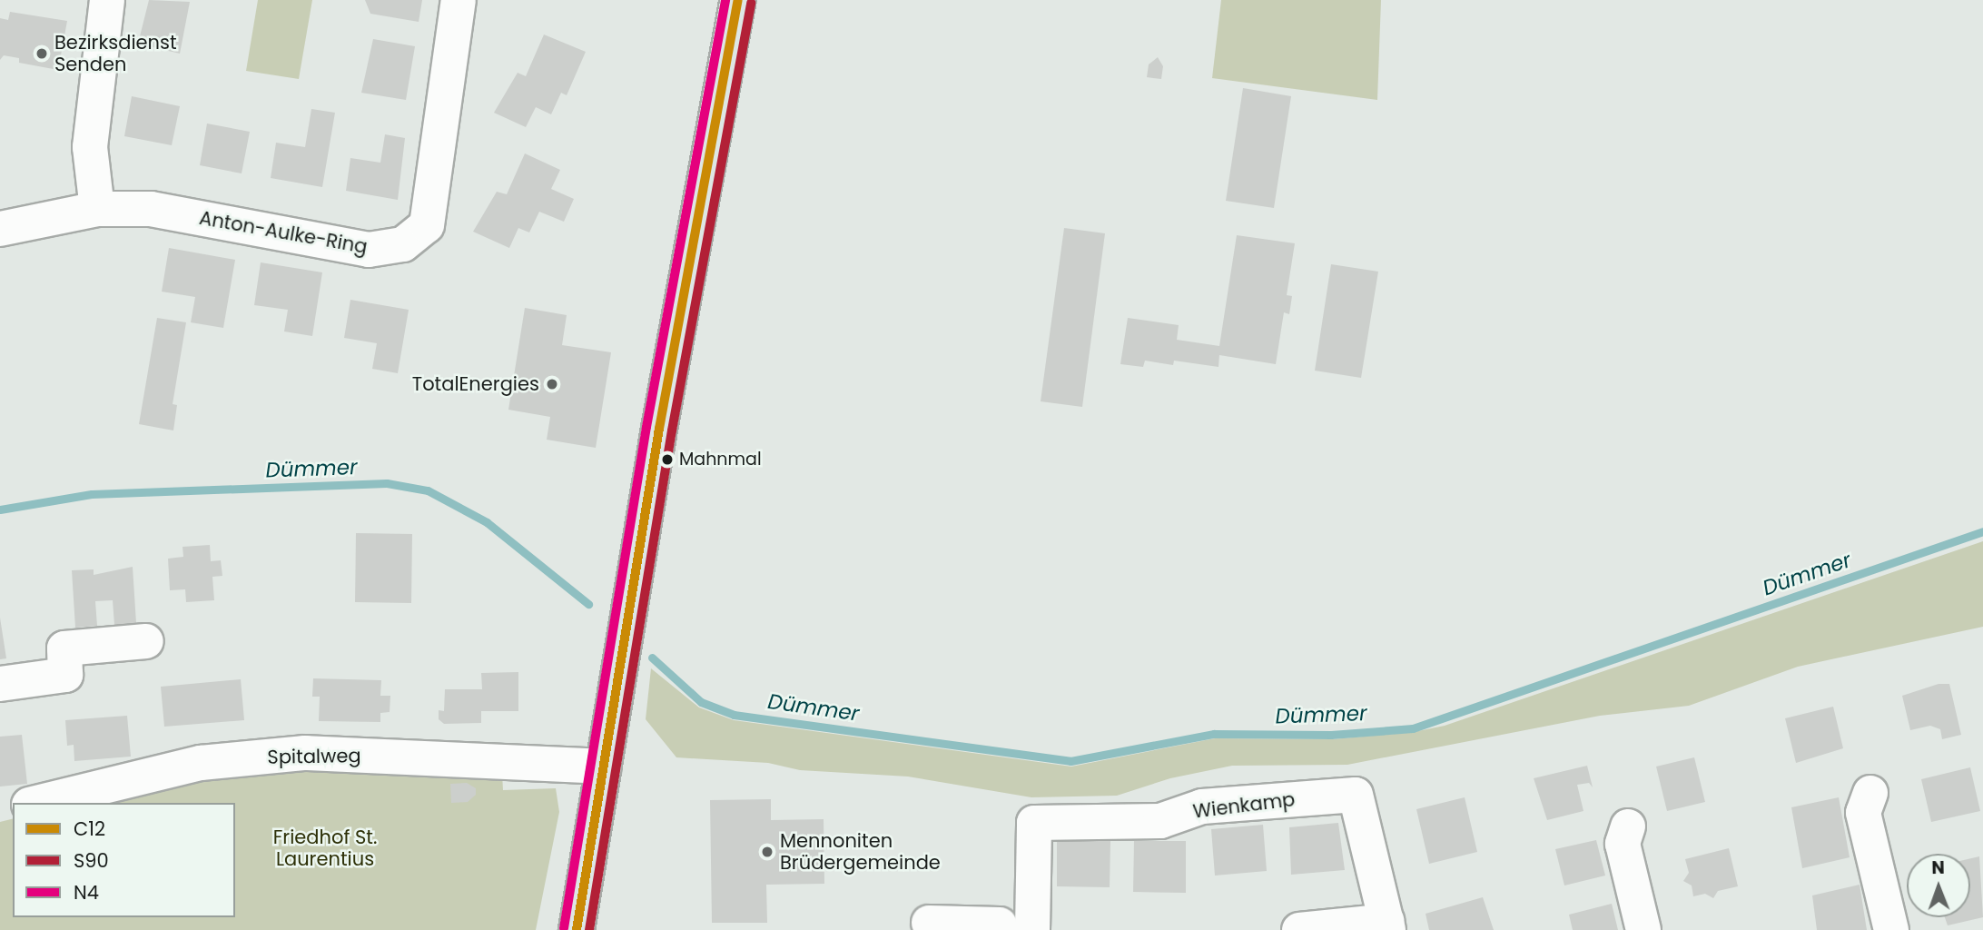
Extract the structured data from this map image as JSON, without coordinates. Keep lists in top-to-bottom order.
{
  "streets": {
    "street": ["Anton-Aulke-Ring", "Spitalweg", "Wienkamp"]
  },
  "water": ["Dümmer"],
  "parks": ["Friedhof St. Laurentius"],
  "places": [
    "Bezirksdienst Senden",
    "TotalEnergies",
    "Mahnmal",
    "Mennoniten Brüdergemeinde"
  ],
  "lines": ["transit line C12", "transit line N4", "transit line S90"],
  "legend": ["C12", "S90", "N4"],
  "north": "top"
}
